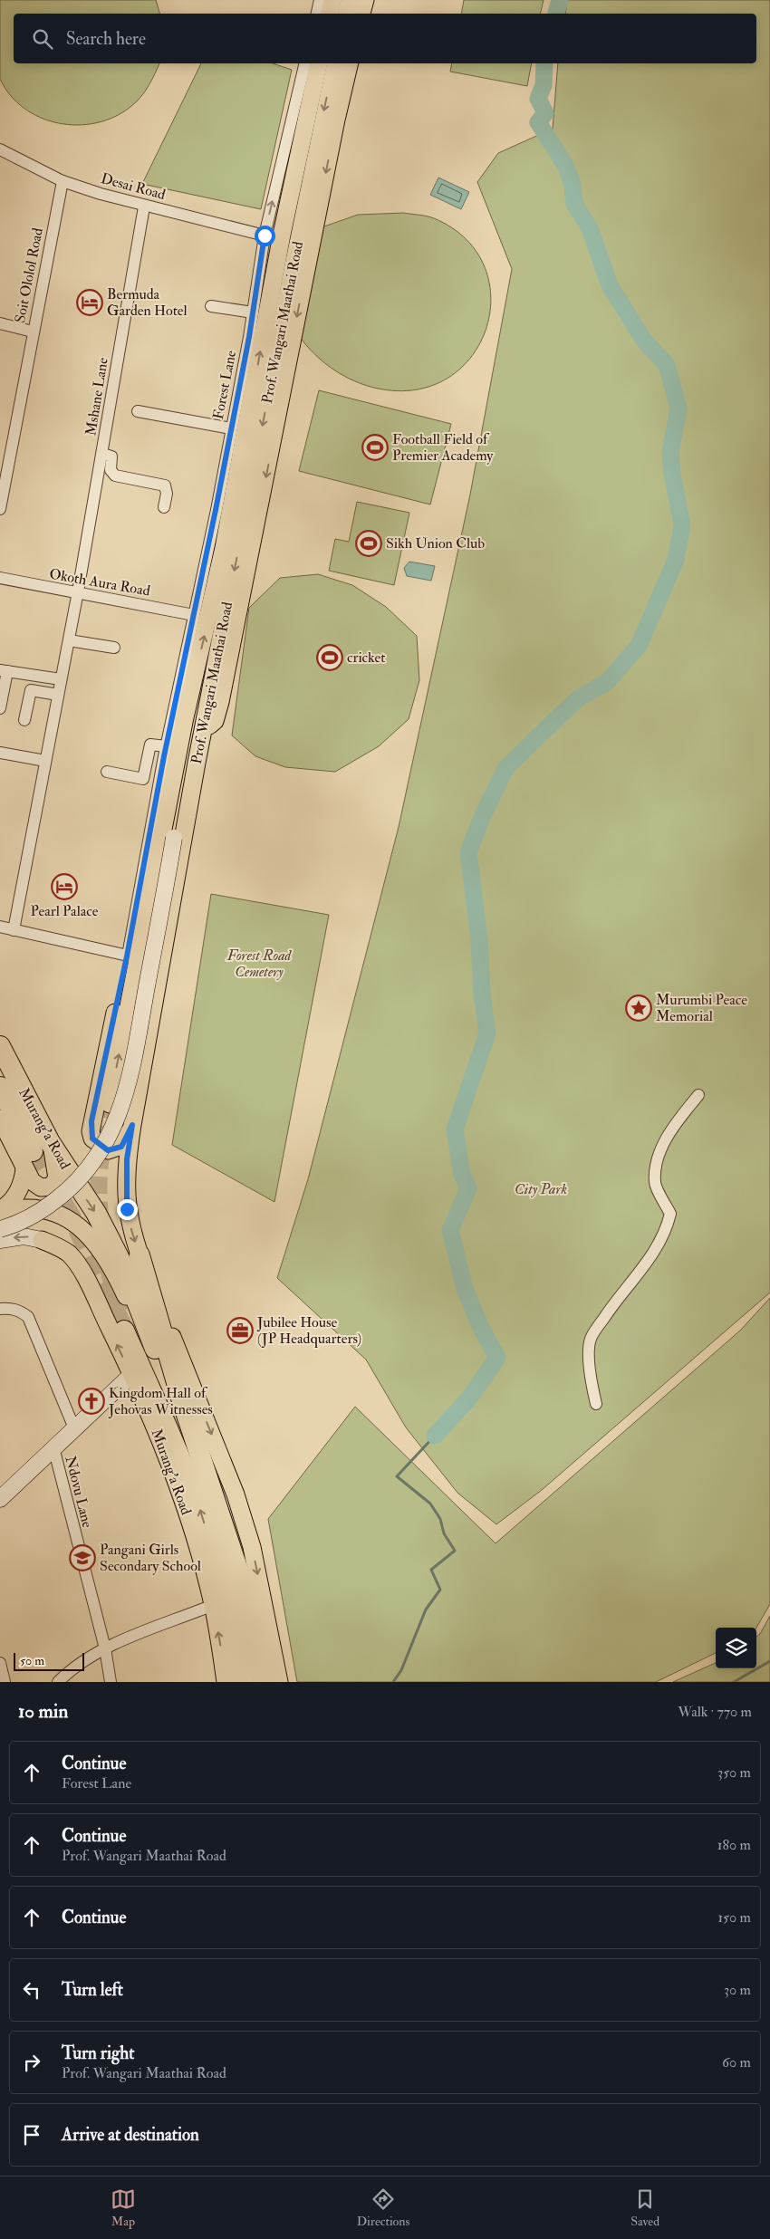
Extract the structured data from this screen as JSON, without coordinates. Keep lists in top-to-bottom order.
{
  "streets": {
    "highway": ["Prof. Wangari Maathai Road", "Murang'a Road"],
    "street": [
      "Desai Road",
      "Soit Ololol Road",
      "Forest Lane",
      "Mshane Lane",
      "Okoth Aura Road",
      "Ndovu Lane"
    ]
  },
  "crossings": [
    ["Desai Road", "Soit Ololol Road"],
    ["Desai Road", "Forest Lane"],
    ["Desai Road", "Mshane Lane"],
    ["Prof. Wangari Maathai Road", "Murang'a Road"],
    ["Forest Lane", "Okoth Aura Road"],
    ["Mshane Lane", "Okoth Aura Road"]
  ],
  "parks": ["Forest Road Cemetery", "City Park"],
  "places": {
    "hotel": ["Bermuda Garden Hotel", "Pearl Palace"],
    "sports": ["Football Field of Premier Academy", "Sikh Union Club", "cricket"],
    "place": ["Murumbi Peace Memorial"],
    "office": ["Jubilee House (JP Headquarters)"],
    "church": ["Kingdom Hall of Jehovas Witnesses"],
    "school or university": ["Pangani Girls Secondary School"]
  },
  "scale_bar": "50 m",
  "page": {
    "search": "Search here",
    "scale": "50 m",
    "heading": ["10 min", "Walk · 770 m"],
    "list": [
      ["Continue", "Forest Lane", "350 m"],
      ["Continue", "Prof. Wangari Maathai Road", "180 m"],
      ["Continue", "150 m"],
      ["Turn left", "30 m"],
      ["Turn right", "Prof. Wangari Maathai Road", "60 m"],
      "Arrive at destination"
    ],
    "nav": ["Map", "Directions", "Saved"]
  }
}
